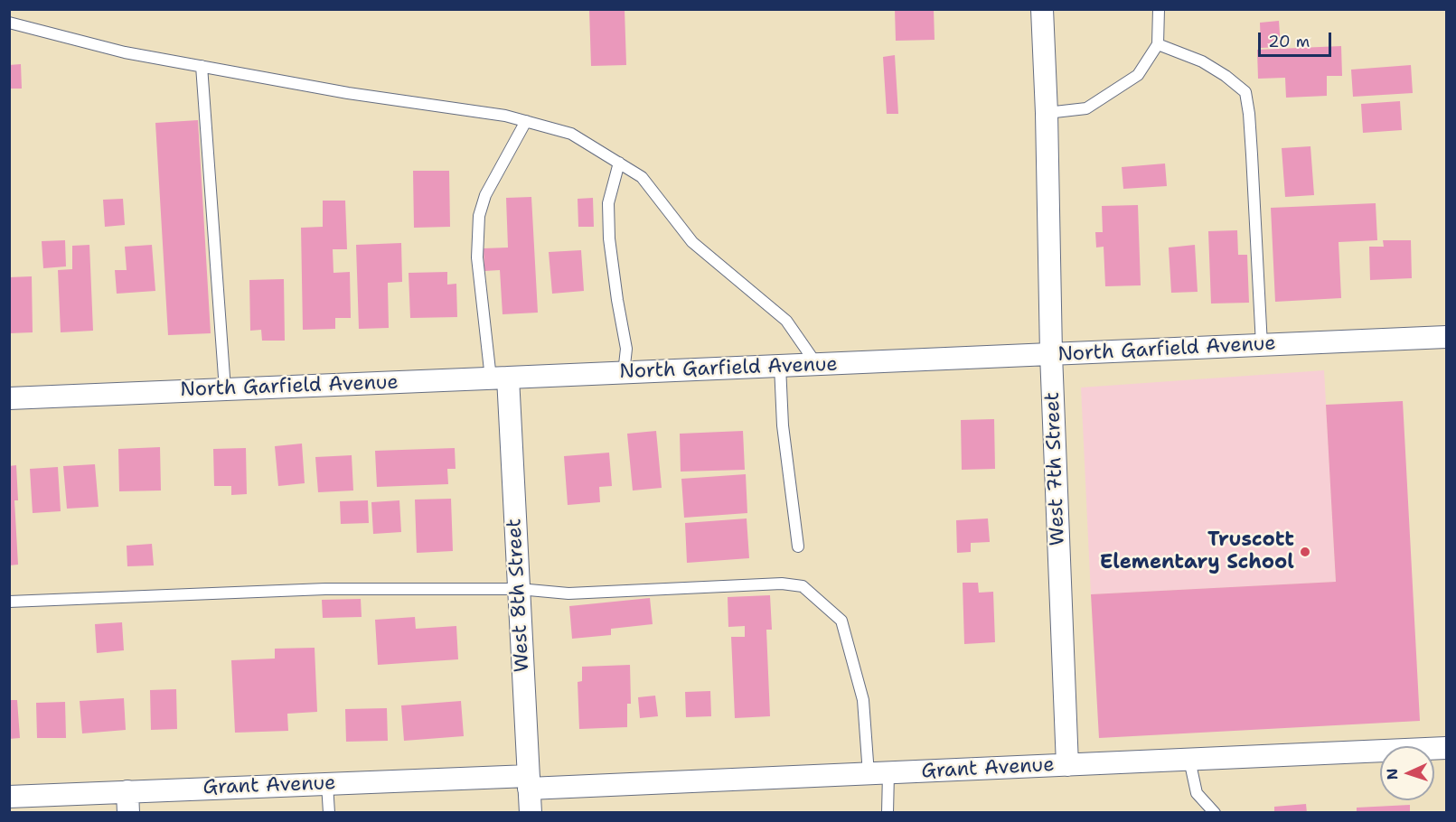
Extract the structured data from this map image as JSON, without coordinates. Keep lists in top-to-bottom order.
{
  "streets": {
    "street": [
      "North Garfield Avenue",
      "West 7th Street",
      "West 8th Street",
      "Grant Avenue"
    ]
  },
  "crossings": [
    ["North Garfield Avenue", "West 7th Street"],
    ["North Garfield Avenue", "West 8th Street"],
    ["West 7th Street", "Grant Avenue"],
    ["West 8th Street", "Grant Avenue"]
  ],
  "places": ["Truscott Elementary School"],
  "scale_bar": "20 m",
  "north": "left"
}
